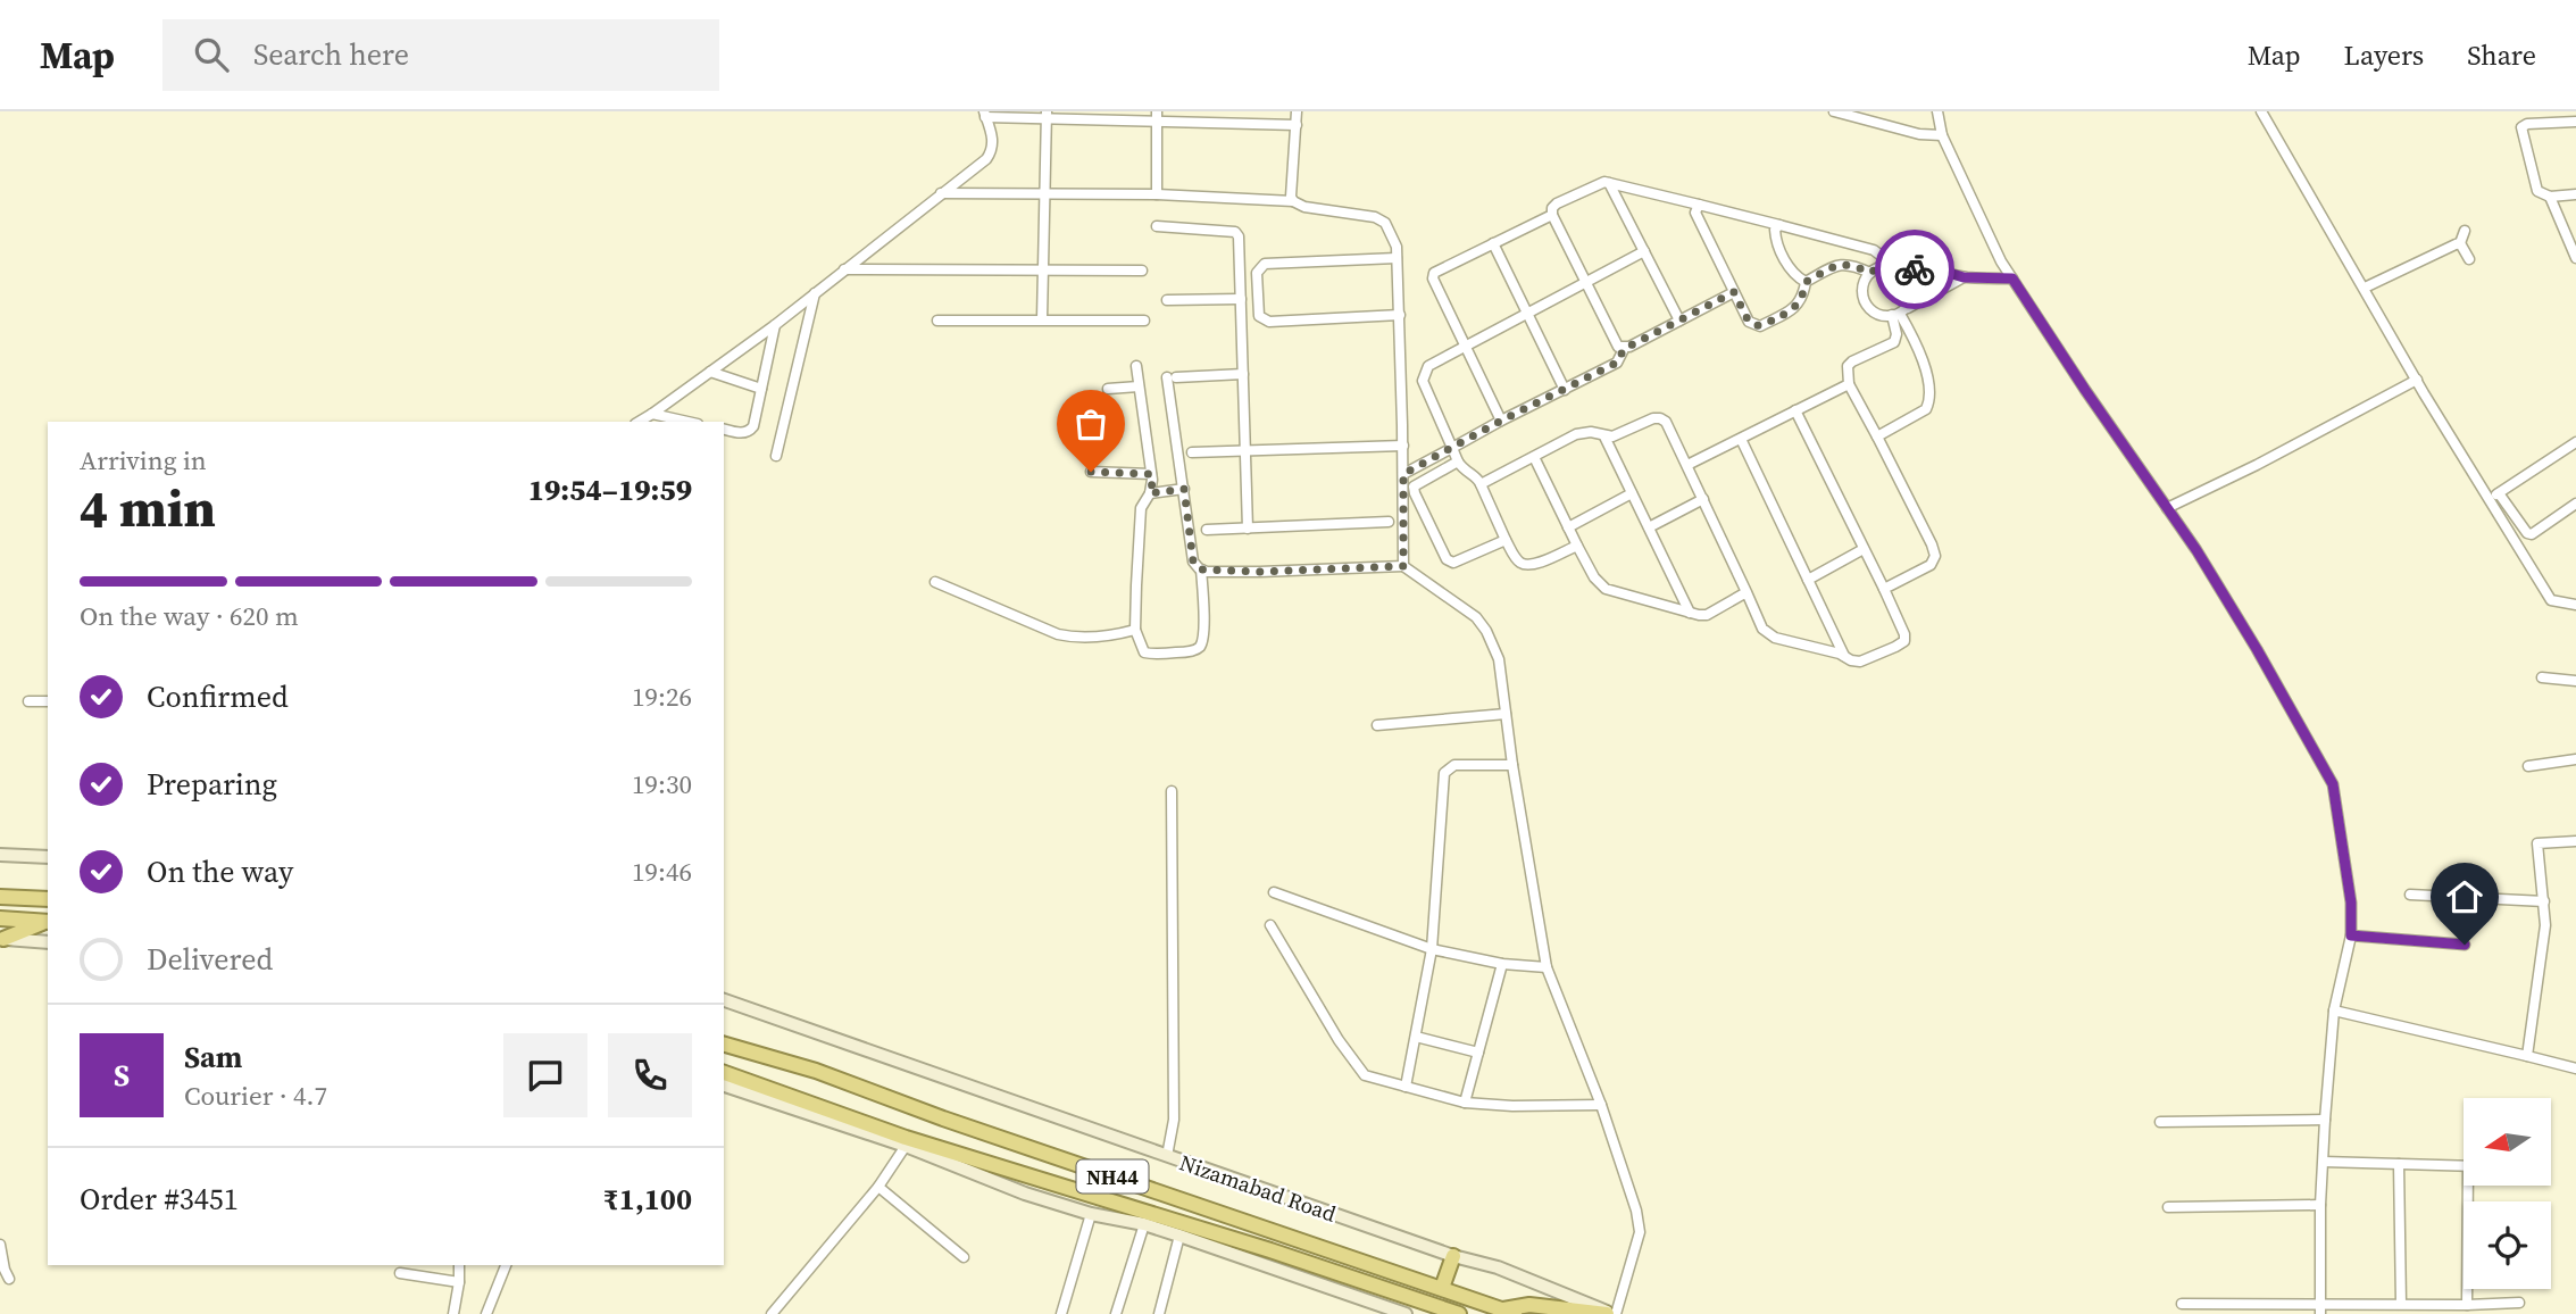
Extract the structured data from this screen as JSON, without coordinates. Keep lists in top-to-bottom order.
{
  "streets": {
    "highway": ["NH44", "Nizamabad Road"]
  },
  "north": "left",
  "page": {
    "header": "Map",
    "search": "Search here",
    "nav": ["Map", "Layers", "Share"],
    "heading": ["4 min", "Arriving in", "19:54–19:59"],
    "panel": [
      "Sam",
      "Courier · 4.7",
      "Order #3451",
      "₹1,100"
    ],
    "bar": "On the way · 620 m",
    "list": [
      ["Confirmed", "19:26"],
      ["Preparing", "19:30"],
      ["On the way", "19:46"],
      "Delivered"
    ],
    "round": "S"
  }
}
